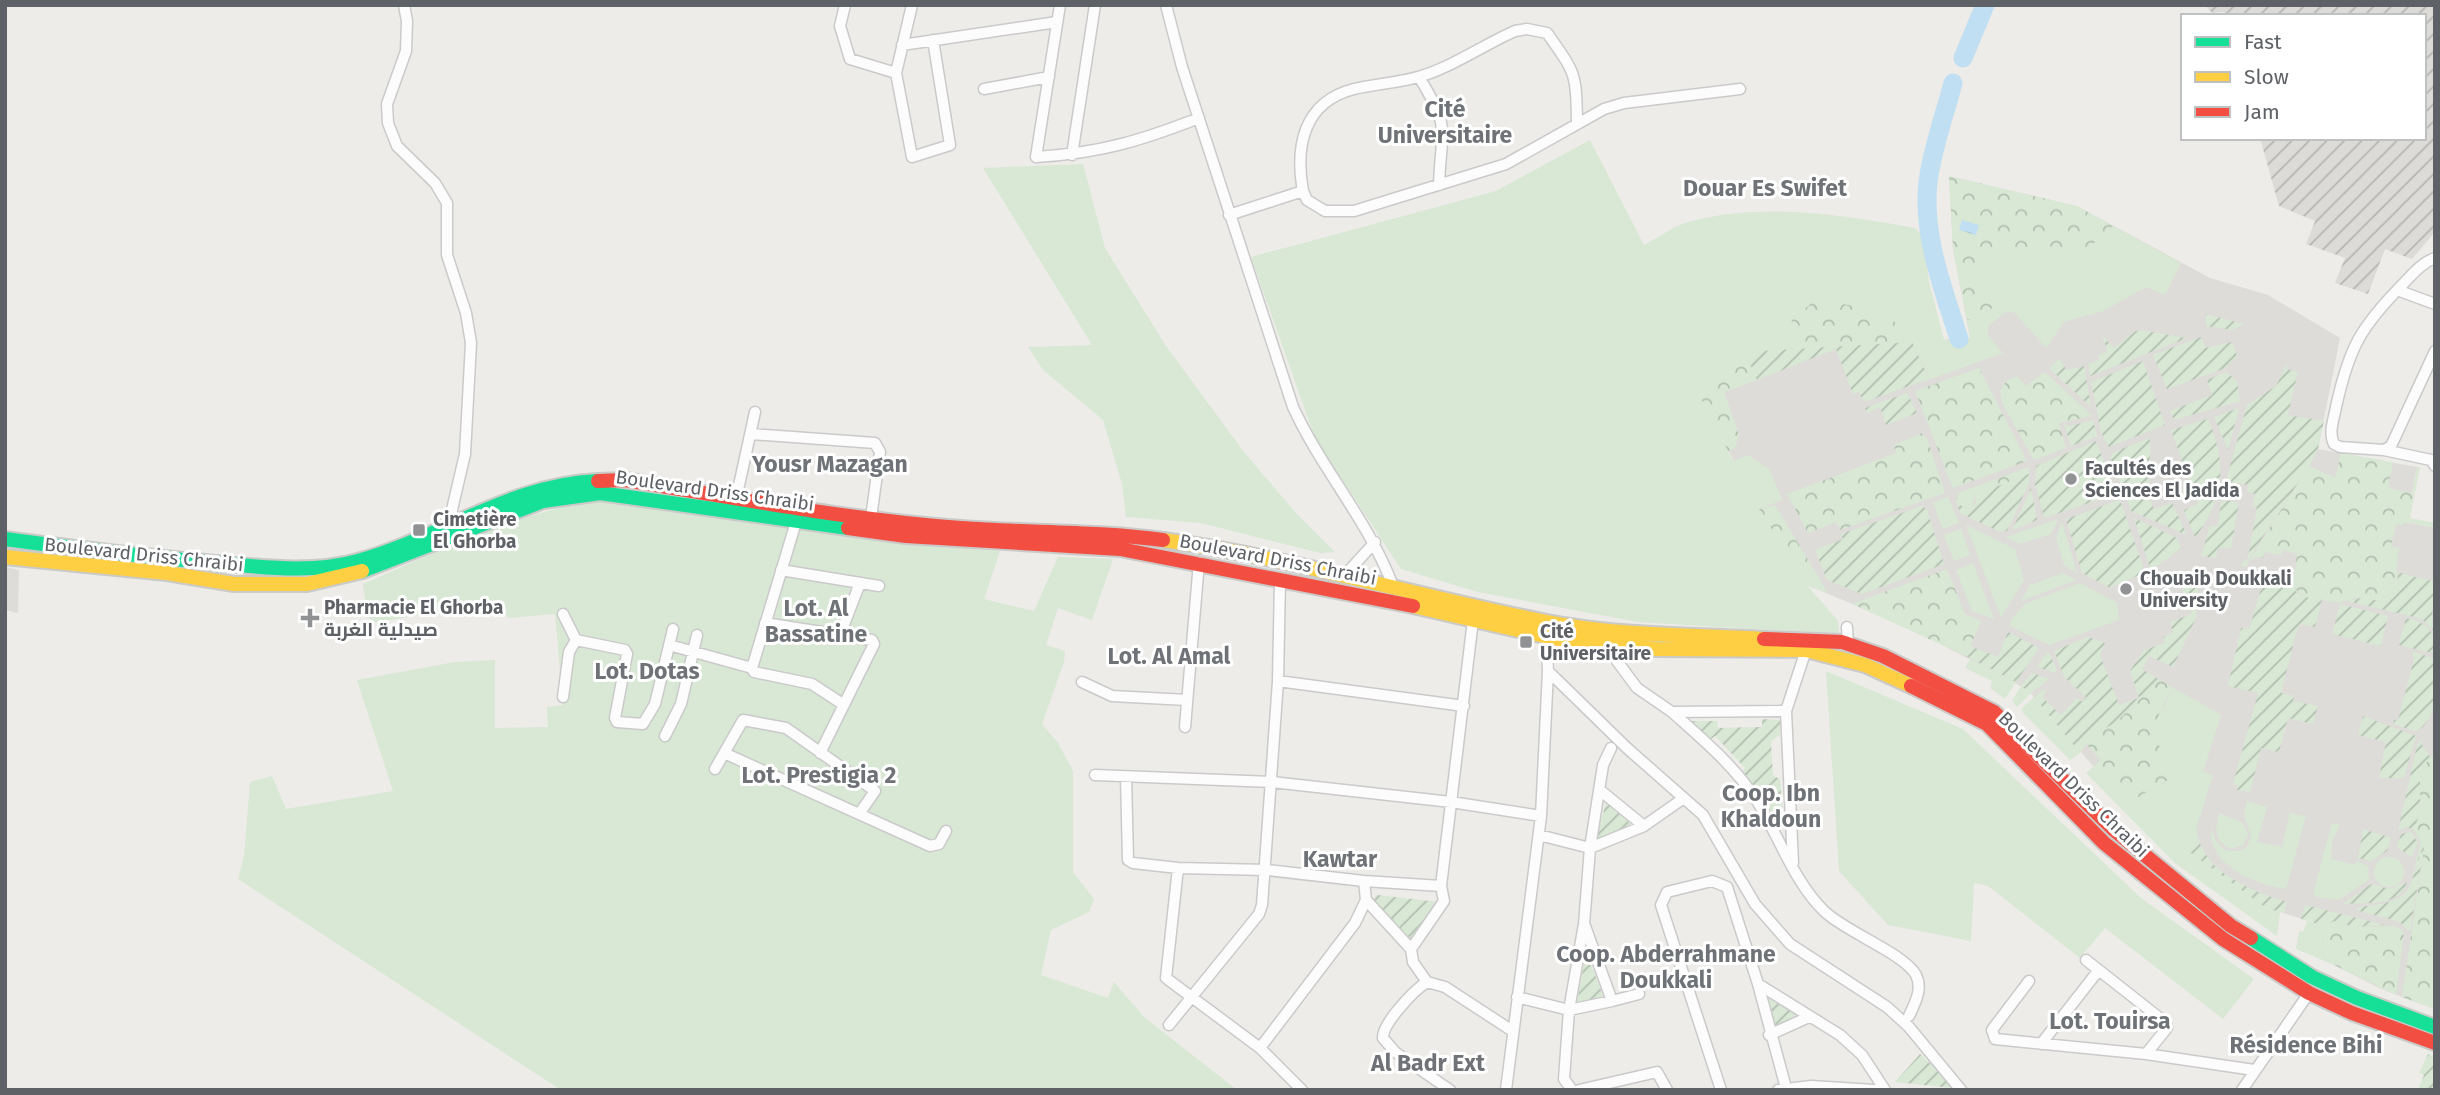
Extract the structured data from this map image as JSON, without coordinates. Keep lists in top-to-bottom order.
{
  "streets": {
    "main road": ["Boulevard Driss Chraibi"]
  },
  "districts": [
    "Cité Universitaire",
    "Douar Es Swifet",
    "Yousr Mazagan",
    "Lot. Al Bassatine",
    "Lot. Al Amal",
    "Lot. Dotas",
    "Lot. Prestigia 2",
    "Coop. Ibn Khaldoun",
    "Kawtar",
    "Coop. Abderrahmane Doukkali",
    "Lot. Touirsa",
    "Résidence Bihi",
    "Al Badr Ext"
  ],
  "places": {
    "other": ["Facultés des Sciences El Jadida", "Chouaib Doukkali University"],
    "transit": ["Cimetière El Ghorba", "Cité Universitaire"],
    "health": ["Pharmacie El Ghorba صيدلية الغربة"]
  },
  "legend": ["Fast", "Slow", "Jam"]
}
